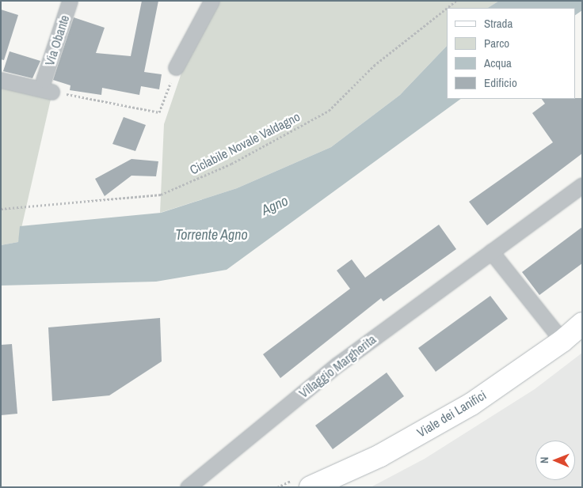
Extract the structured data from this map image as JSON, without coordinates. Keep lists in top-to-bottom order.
{
  "streets": {
    "main road": ["Viale dei Lanifici"],
    "street": ["Via Obante", "Villaggio Margherita"],
    "path": ["Ciclabile Novale Valdagno"]
  },
  "water": ["Agno", "Torrente Agno"],
  "legend": [
    "Strada",
    "Parco",
    "Acqua",
    "Edificio"
  ],
  "north": "left"
}
